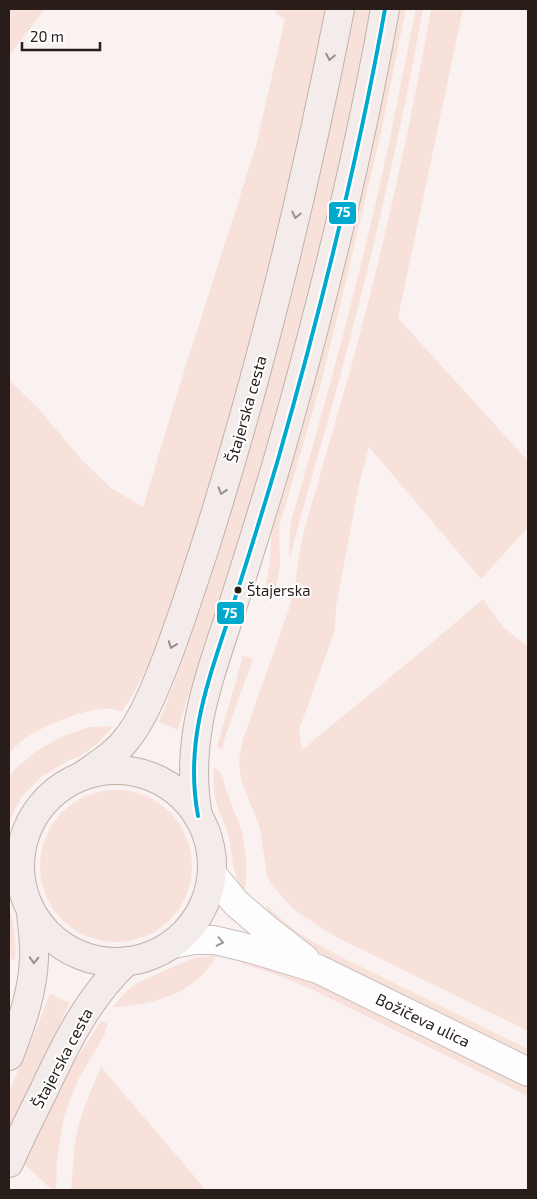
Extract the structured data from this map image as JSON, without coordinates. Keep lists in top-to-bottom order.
{
  "streets": {
    "main road": ["Štajerska cesta"],
    "street": ["Božičeva ulica"]
  },
  "crossings": [
    ["Štajerska cesta", "Božičeva ulica"]
  ],
  "places": ["Štajerska"],
  "lines": ["transit line 75"],
  "scale_bar": "20 m"
}
